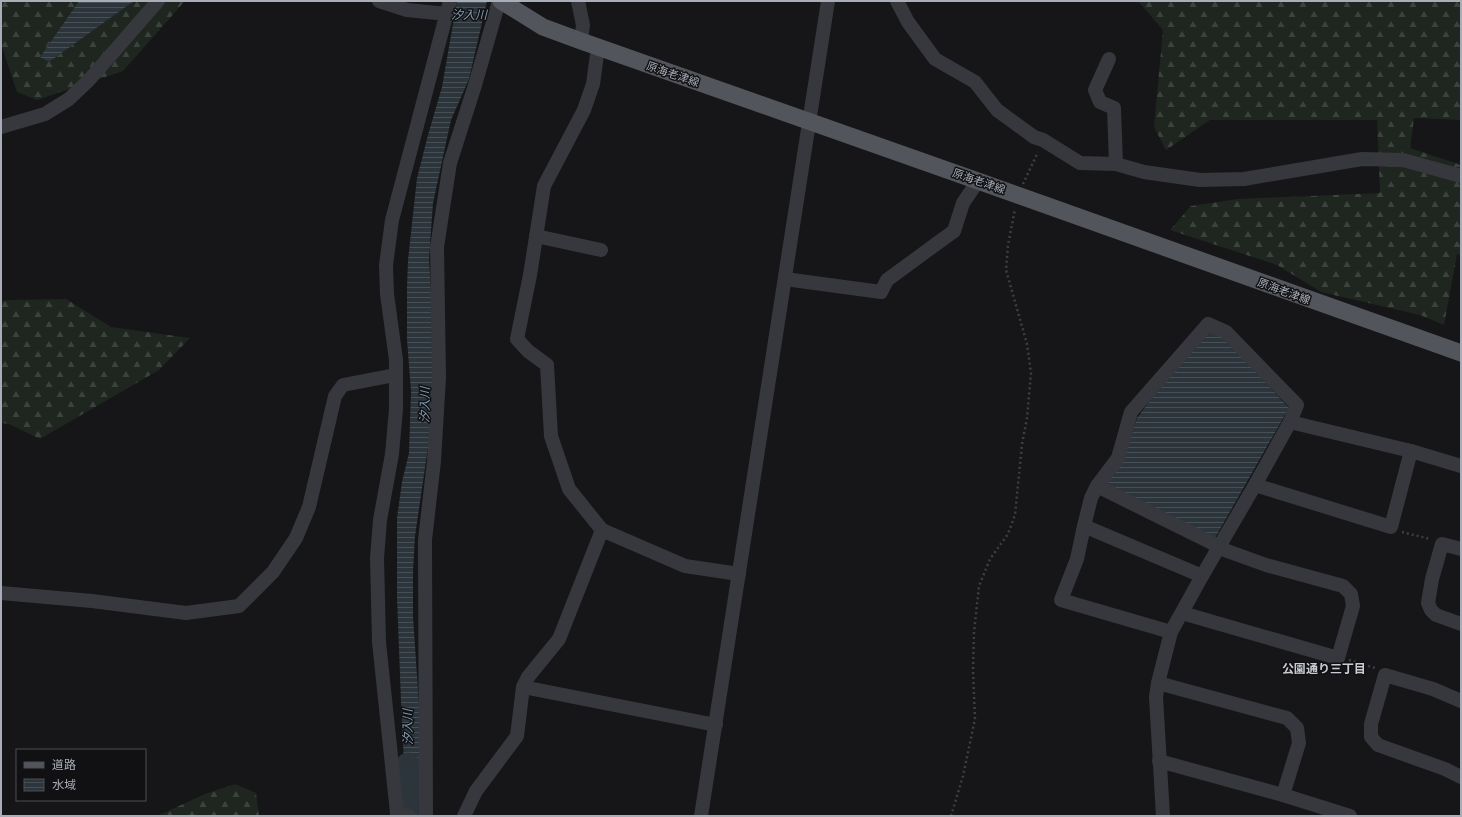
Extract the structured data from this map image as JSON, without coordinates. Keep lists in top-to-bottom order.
{
  "streets": {
    "main road": ["原海老津線"]
  },
  "districts": ["公園通り三丁目"],
  "water": ["汐入川"],
  "legend": ["道路", "水域"]
}
